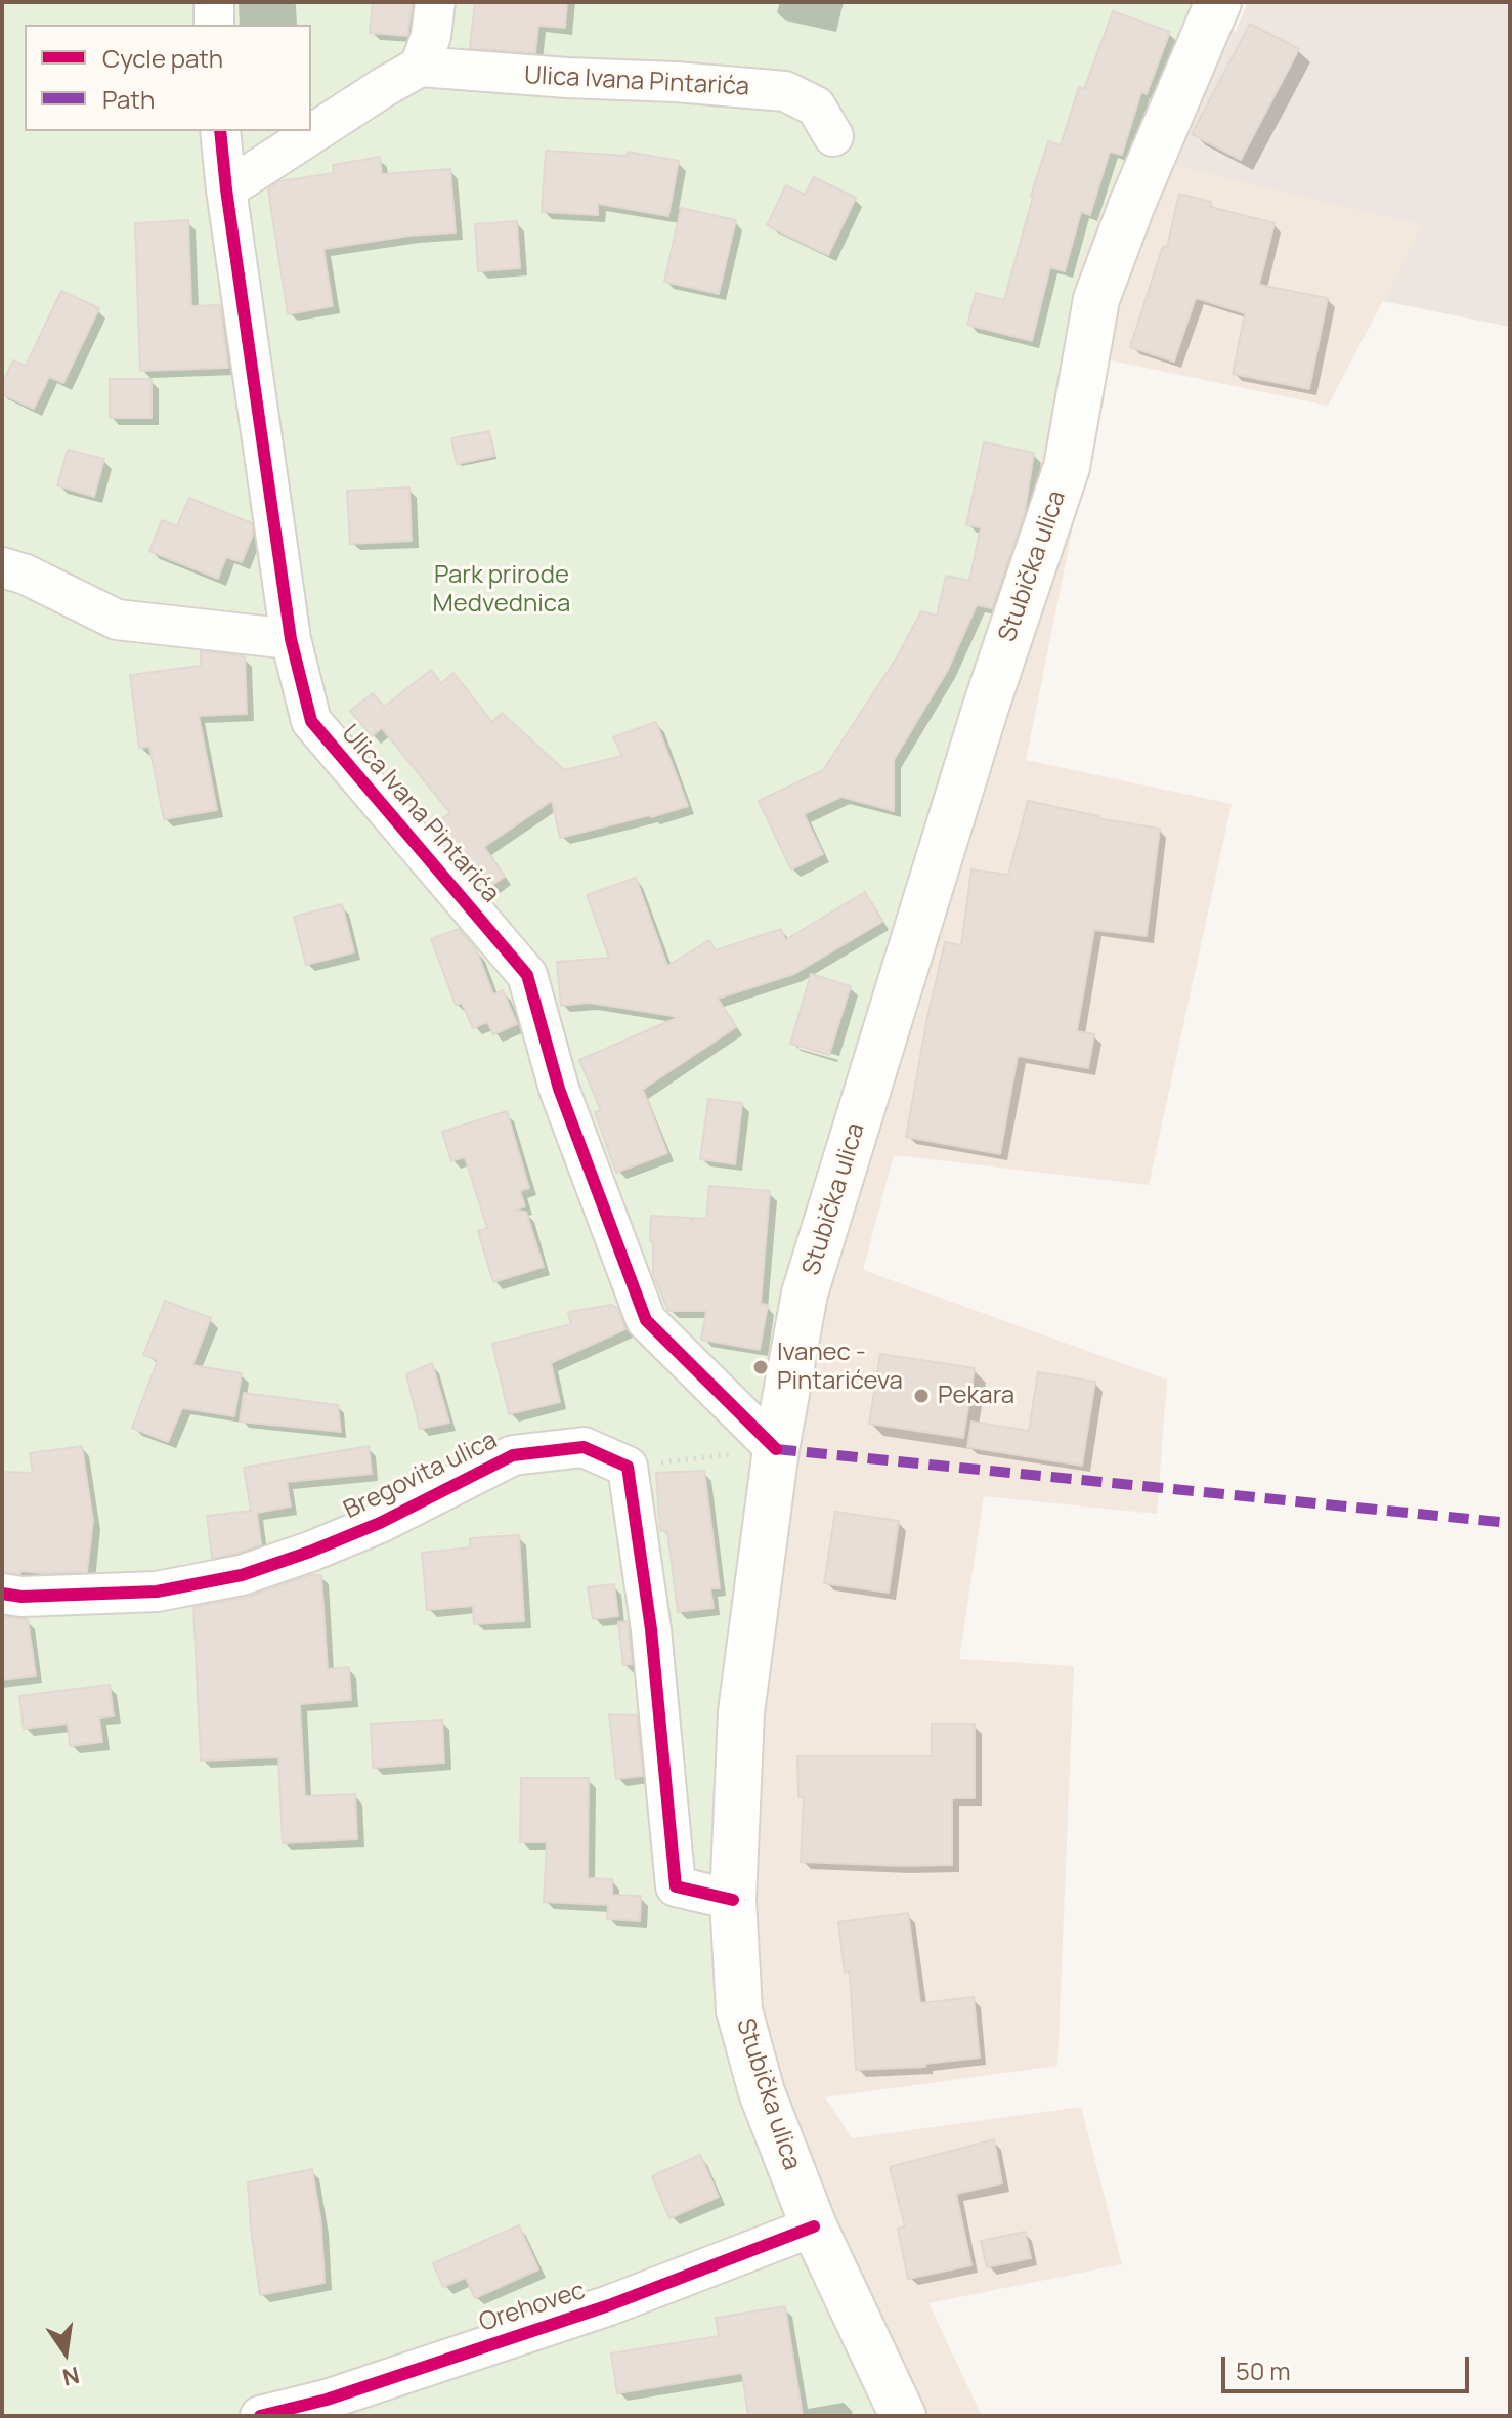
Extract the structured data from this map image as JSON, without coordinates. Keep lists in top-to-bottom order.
{
  "streets": {
    "main road": ["Stubička ulica"],
    "street": ["Ulica Ivana Pintarića", "Bregovita ulica", "Orehovec"]
  },
  "crossings": [
    ["Ulica Ivana Pintarića", "Stubička ulica"],
    ["Stubička ulica", "Orehovec"]
  ],
  "parks": ["Park prirode Medvednica"],
  "places": ["Ivanec - Pintarićeva", "Pekara"],
  "legend": ["Cycle path", "Path"],
  "scale_bar": "50 m",
  "north": "bottom"
}
